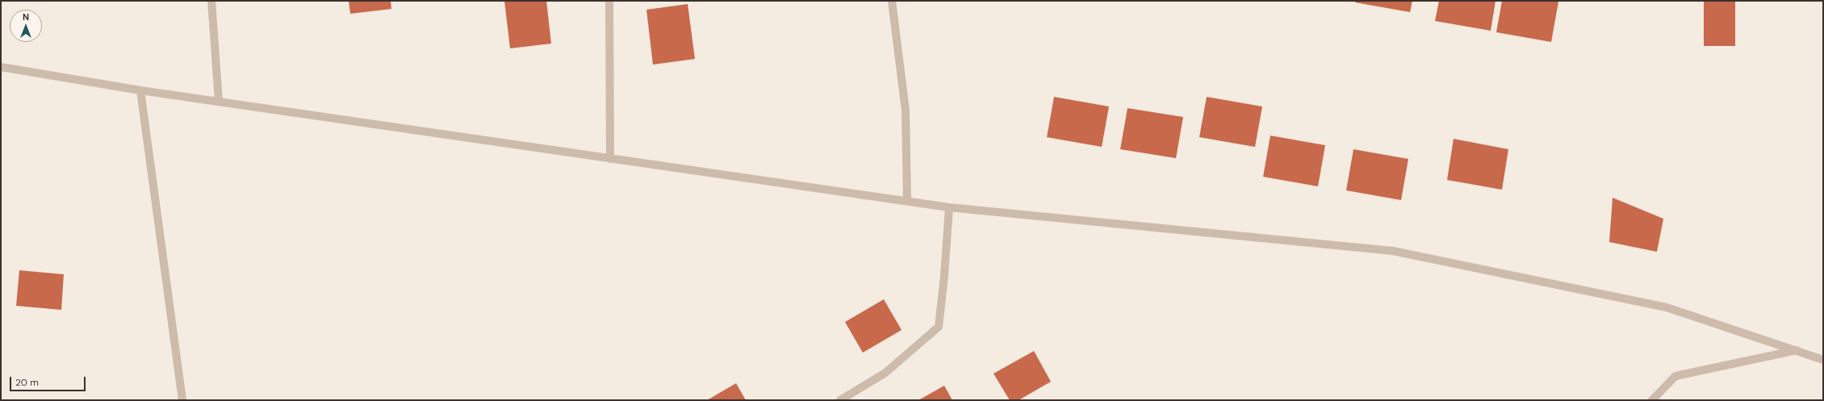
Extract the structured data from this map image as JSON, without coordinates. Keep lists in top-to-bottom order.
{
  "scale_bar": "20 m",
  "north": "top"
}
